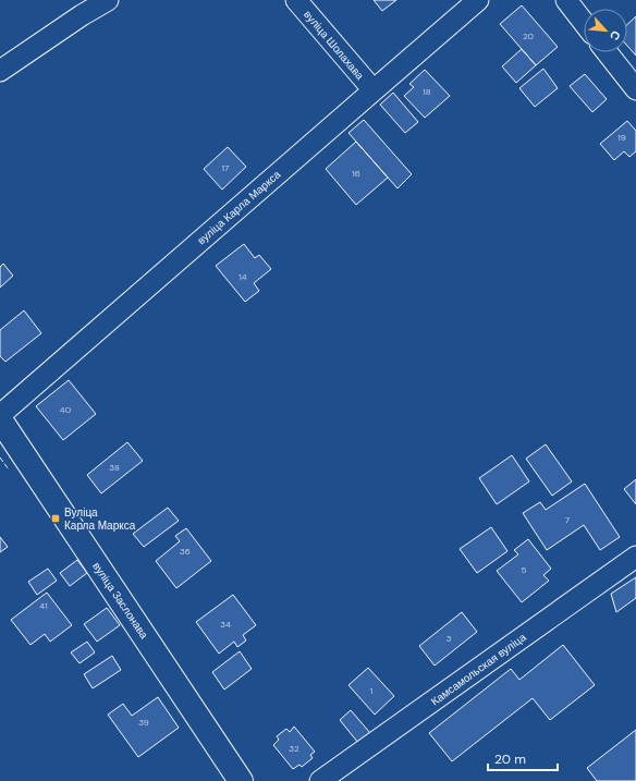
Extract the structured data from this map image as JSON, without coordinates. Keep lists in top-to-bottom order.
{
  "streets": {
    "street": [
      "вуліца Шолахава",
      "вуліца Карла Маркса",
      "вуліца Заслонава",
      "Камсамольская вуліца"
    ]
  },
  "crossings": [
    ["вуліца Шолахава", "вуліца Карла Маркса"]
  ],
  "places": {
    "transit": ["Вуліца Карла Маркса"]
  },
  "house_numbers": [
    "20",
    "18",
    "19",
    "17",
    "16",
    "14",
    "40",
    "38",
    "7",
    "36",
    "5",
    "41",
    "34",
    "3",
    "1",
    "39",
    "32"
  ],
  "scale_bar": "20 m",
  "north": "bottom right"
}
